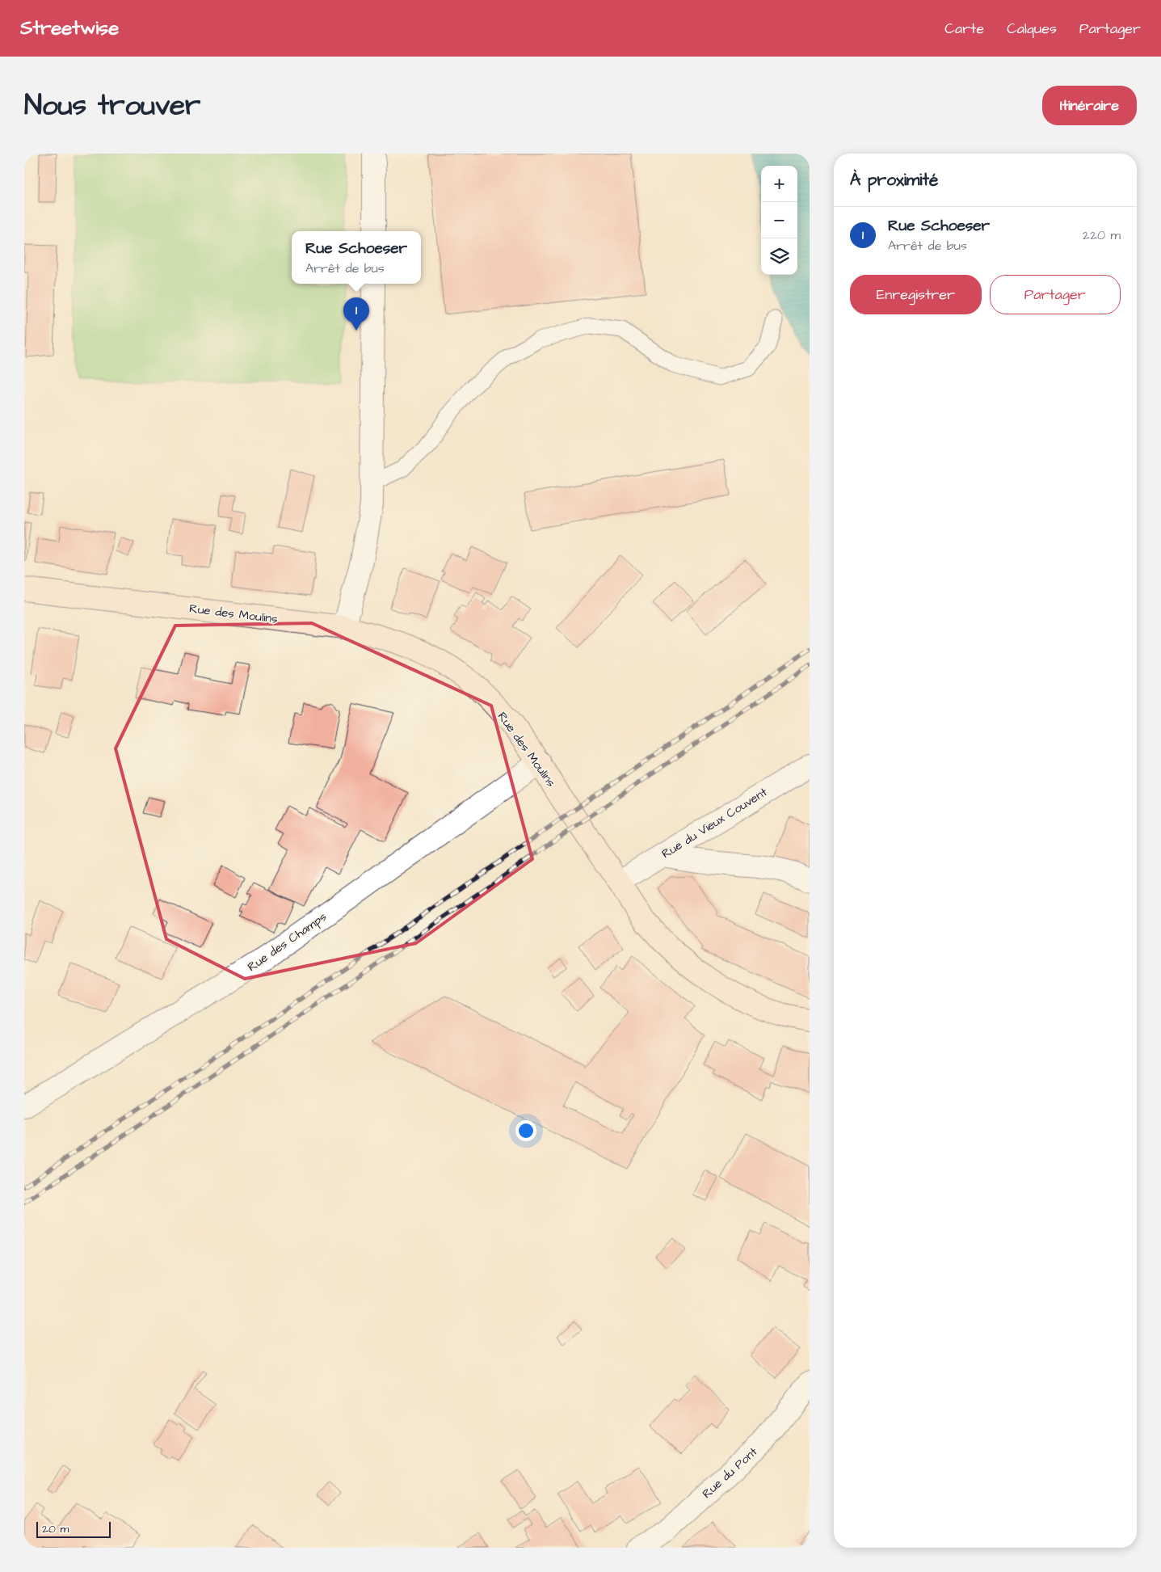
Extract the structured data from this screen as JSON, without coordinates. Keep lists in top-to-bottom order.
{
  "streets": {
    "main road": ["Rue des Moulins"],
    "street": ["Rue du Vieux Couvent", "Rue des Champs", "Rue du Pont"]
  },
  "crossings": [
    ["Rue des Moulins", "Rue du Vieux Couvent"],
    ["Rue des Moulins", "Rue des Champs"]
  ],
  "scale_bar": "20 m",
  "page": {
    "header": "Streetwise",
    "nav": ["Carte", "Calques", "Partager"],
    "title": "Nous trouver",
    "buttons": [
      "Itinéraire",
      ["Enregistrer", "Partager"]
    ],
    "heading": "À proximité",
    "map_buttons": ["+", "−"],
    "list": [
      {
        "mark": "1",
        "name": "Rue Schoeser",
        "note": "Arrêt de bus",
        "value": "220 m"
      }
    ],
    "popup": ["Rue Schoeser", "Arrêt de bus"],
    "pins": "1",
    "scale": "20 m"
  }
}
